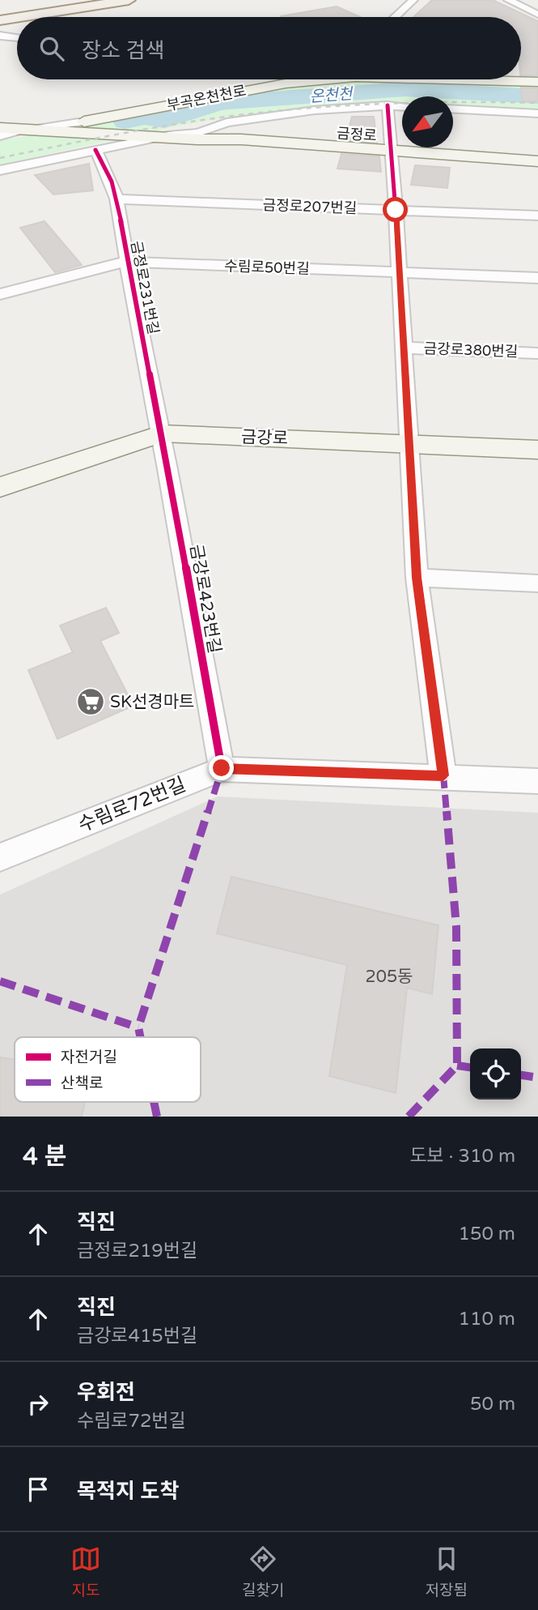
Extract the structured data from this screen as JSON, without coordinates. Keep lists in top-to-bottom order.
{
  "streets": {
    "main road": ["부곡온천천로", "금정로", "금강로"],
    "street": [
      "금정로207번길",
      "수림로50번길",
      "금정로231번길",
      "금강로380번길",
      "금강로423번길",
      "수림로72번길"
    ]
  },
  "crossings": [
    ["부곡온천천로", "금정로"],
    ["금정로207번길", "금정로231번길"],
    ["수림로50번길", "금정로231번길"],
    ["금정로231번길", "금강로"],
    ["금정로231번길", "금강로423번길"],
    ["금강로", "금강로423번길"],
    ["금강로423번길", "수림로72번길"]
  ],
  "water": ["온천천"],
  "places": {
    "supermarket": ["SK선경마트"]
  },
  "house_numbers": ["205동"],
  "legend": ["자전거길", "산책로"],
  "north": "bottom left",
  "page": {
    "search": "장소 검색",
    "heading": ["4 분", "도보 · 310 m"],
    "list": [
      ["직진", "금정로219번길", "150 m"],
      ["직진", "금강로415번길", "110 m"],
      ["우회전", "수림로72번길", "50 m"],
      "목적지 도착"
    ],
    "nav": ["지도", "길찾기", "저장됨"]
  }
}
